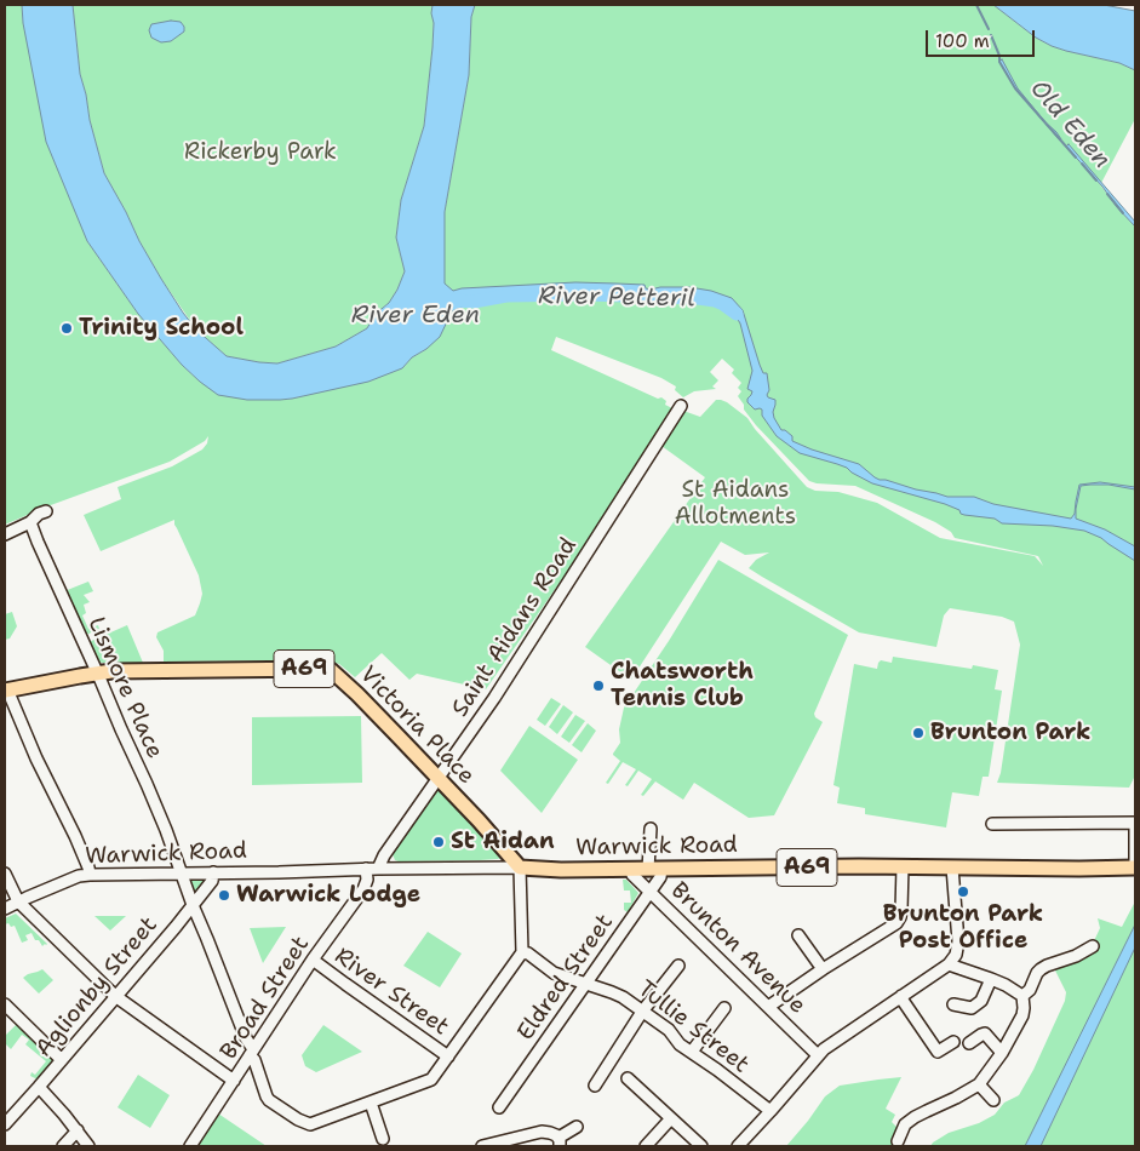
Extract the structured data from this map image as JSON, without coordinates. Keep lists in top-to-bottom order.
{
  "streets": {
    "main road": ["A69", "Victoria Place", "Warwick Road"],
    "street": [
      "Saint Aidans Road",
      "Lismore Place",
      "Brunton Avenue",
      "Eldred Street",
      "Aglionby Street",
      "River Street",
      "Broad Street",
      "Tullie Street"
    ]
  },
  "crossings": [
    ["Saint Aidans Road", "Victoria Place"],
    ["Saint Aidans Road", "Warwick Road"],
    ["Lismore Place", "Victoria Place"],
    ["Lismore Place", "Warwick Road"],
    ["Lismore Place", "Aglionby Street"],
    ["Lismore Place", "River Street"],
    ["Lismore Place", "Broad Street"],
    ["Lismore Place", "Tullie Street"],
    ["Victoria Place", "Warwick Road"],
    ["Warwick Road", "Brunton Avenue"],
    ["Warwick Road", "Eldred Street"],
    ["Warwick Road", "Aglionby Street"],
    ["Warwick Road", "Broad Street"],
    ["Brunton Avenue", "Eldred Street"],
    ["Eldred Street", "Tullie Street"],
    ["River Street", "Broad Street"]
  ],
  "water": ["Old Eden", "River Petteril", "River Eden"],
  "parks": ["Rickerby Park", "St Aidans Allotments"],
  "places": [
    "Trinity School",
    "Chatsworth Tennis Club",
    "Brunton Park",
    "St Aidan",
    "Brunton Park Post Office",
    "Warwick Lodge"
  ],
  "scale_bar": "100 m"
}
